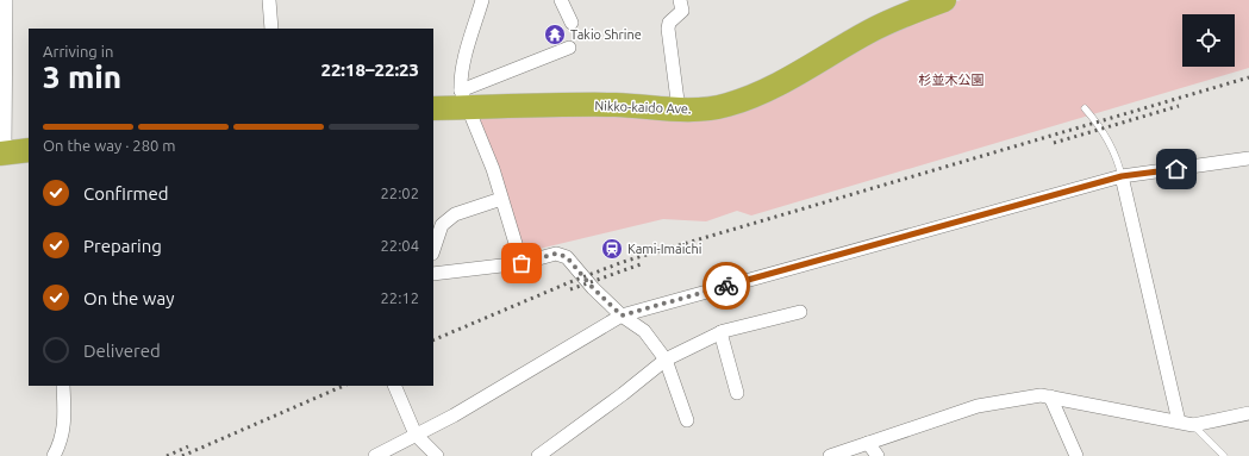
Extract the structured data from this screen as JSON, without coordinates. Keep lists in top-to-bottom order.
{
  "streets": {
    "highway": ["Nikko-kaido Ave."]
  },
  "parks": ["杉並木公園"],
  "places": {
    "temple": ["Takio Shrine"],
    "station": ["Kami-Imaichi"]
  },
  "page": {
    "heading": ["3 min", "Arriving in", "22:18–22:23"],
    "bar": "On the way · 280 m",
    "list": [
      ["Confirmed", "22:02"],
      ["Preparing", "22:04"],
      ["On the way", "22:12"],
      "Delivered"
    ]
  }
}
